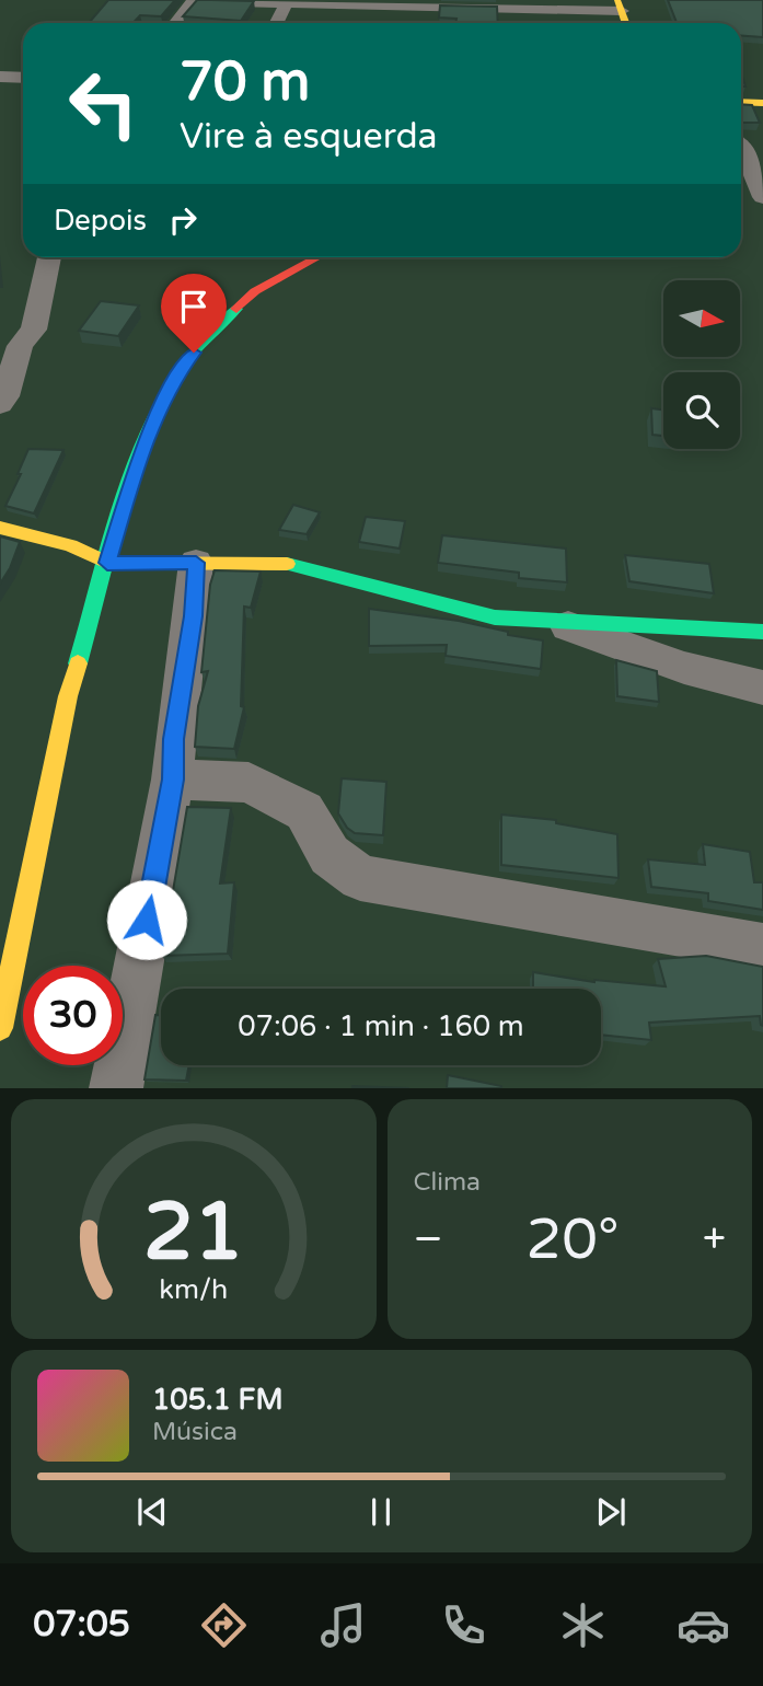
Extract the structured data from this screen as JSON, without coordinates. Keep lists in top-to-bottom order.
{
  "north": "right",
  "page": {
    "turn": ["70 m", "Vire à esquerda"],
    "then": "Depois",
    "limit": "30",
    "trip": "07:06 · 1 min · 160 m",
    "tile": "Clima",
    "heat": ["−", "20°", "+"],
    "song": ["105.1 FM", "Música"],
    "tabs": "07:05",
    "gauge": ["21", "km/h"]
  }
}
